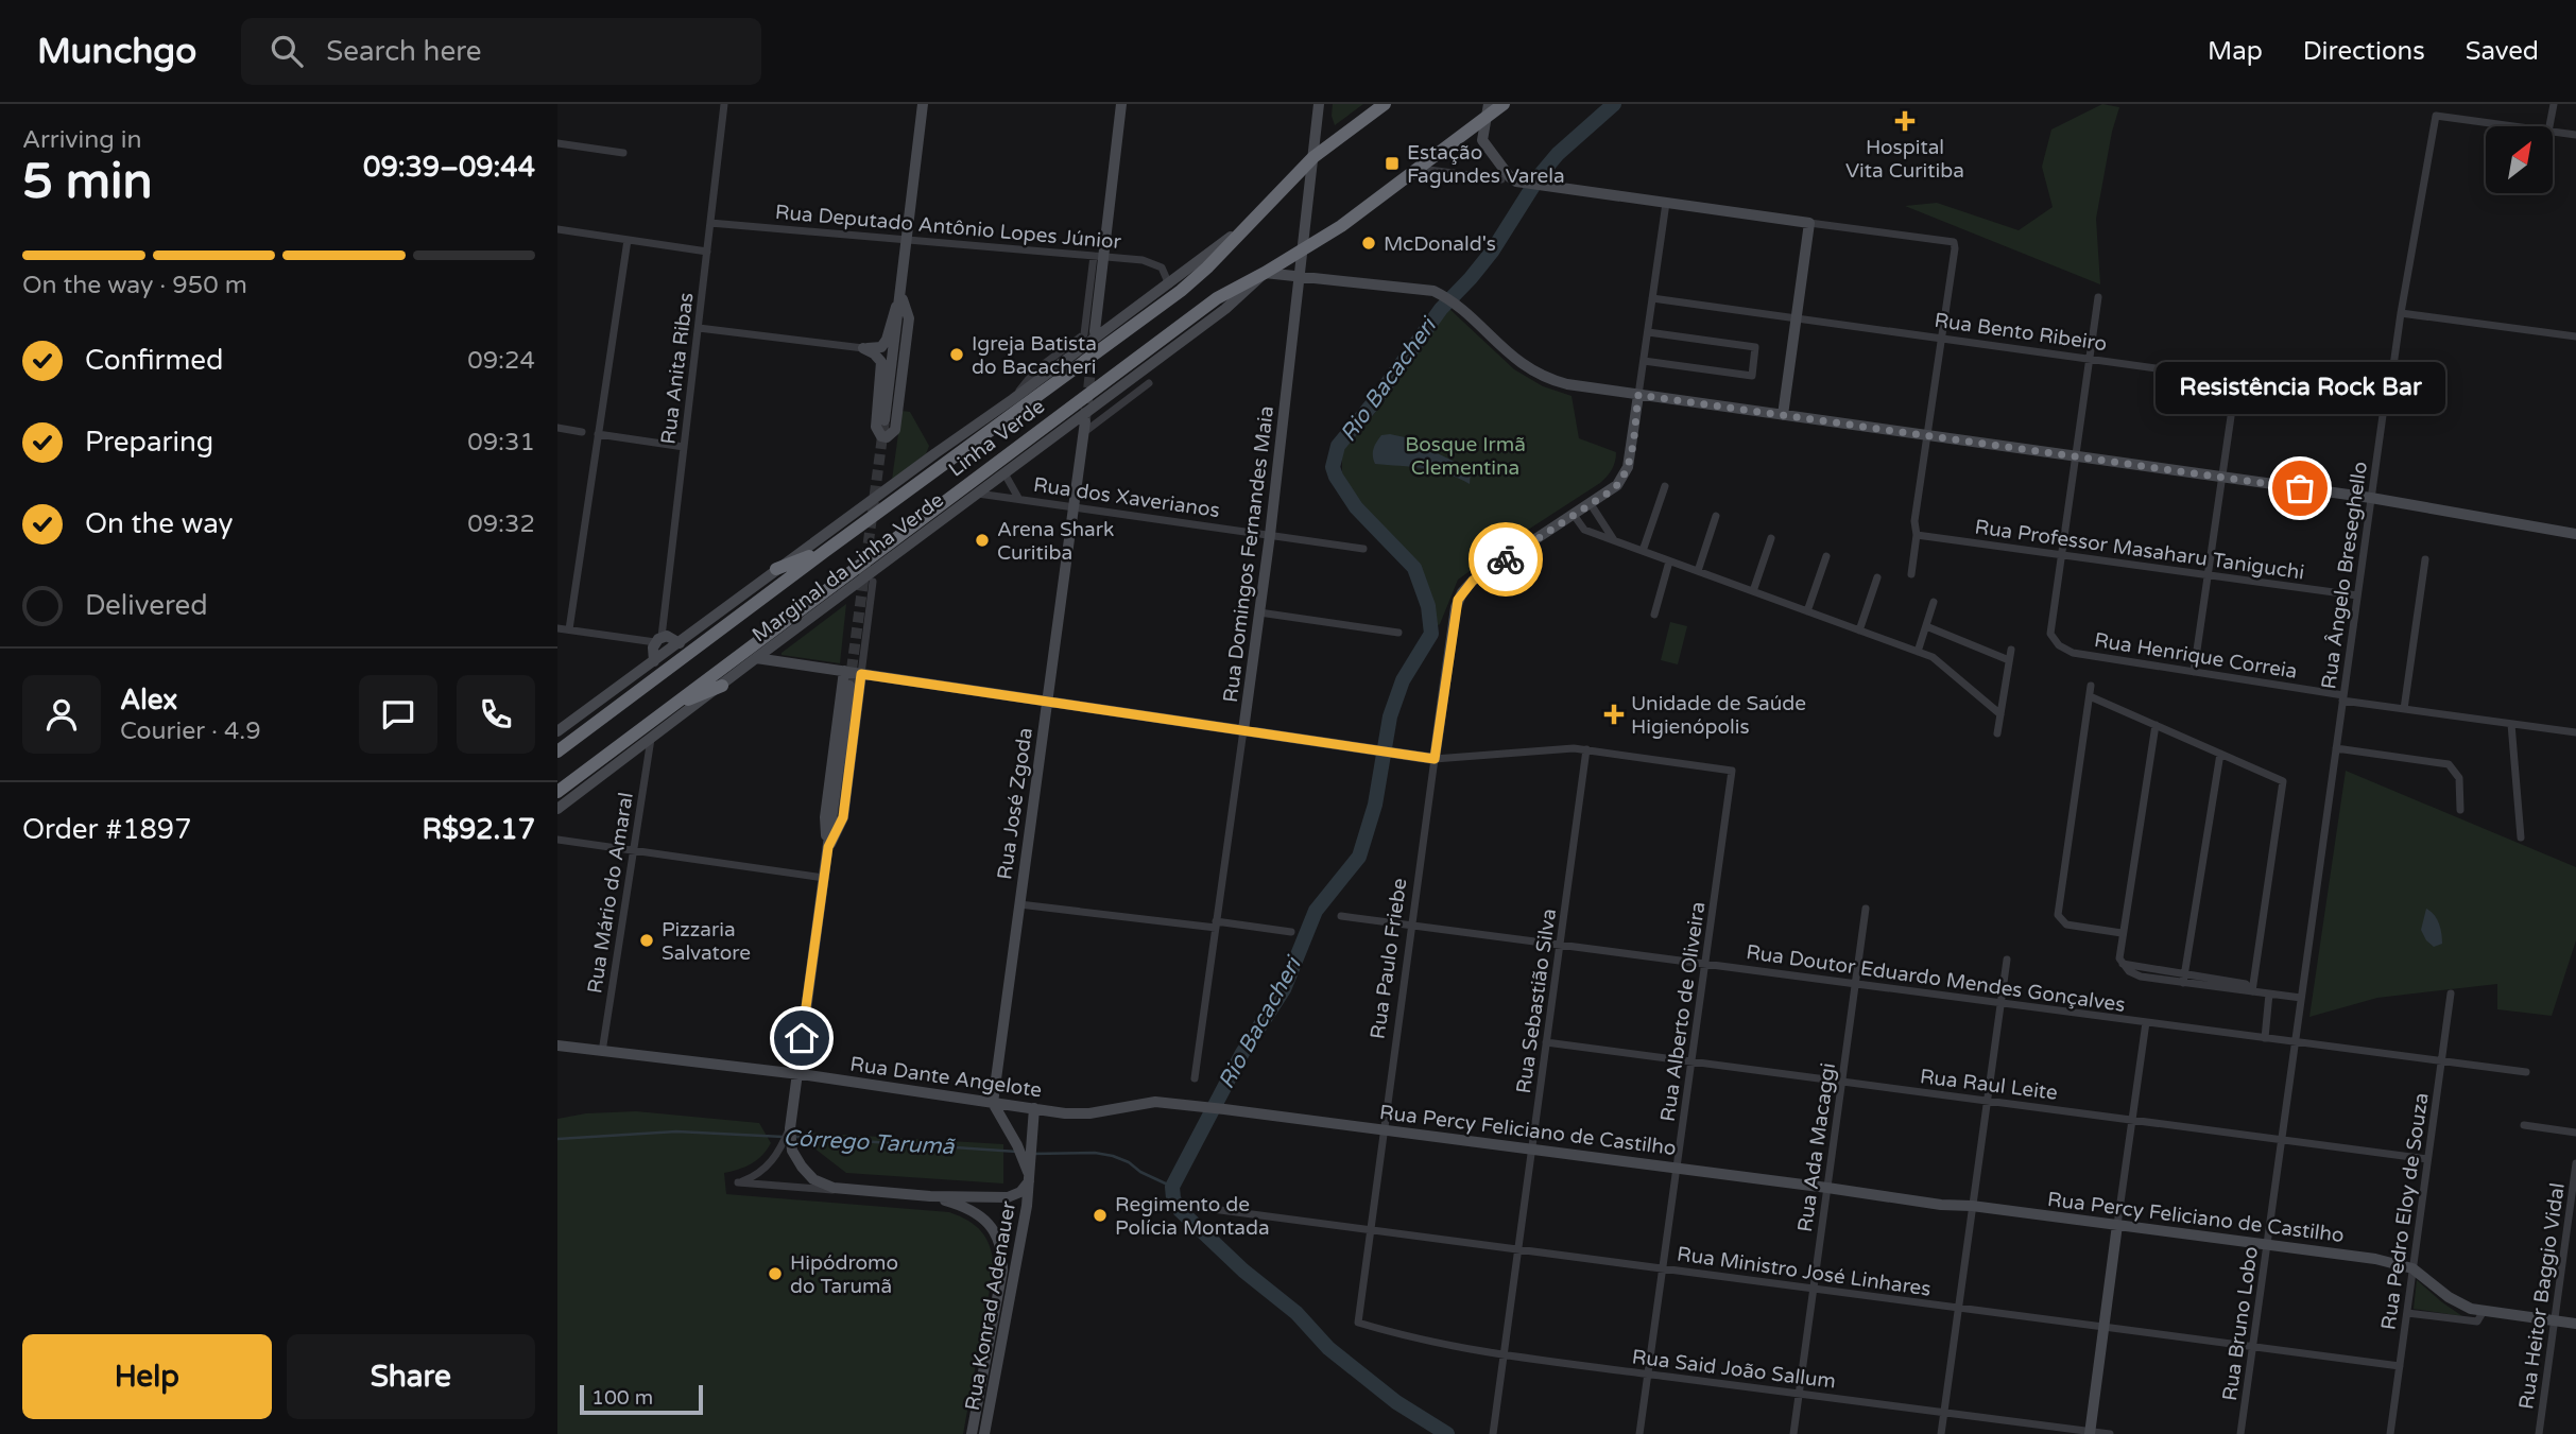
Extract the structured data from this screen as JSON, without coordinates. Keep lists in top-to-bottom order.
{
  "streets": {
    "highway": ["Linha Verde"],
    "main road": [
      "Rua Domingos Fernandes Maia",
      "Marginal da Linha Verde",
      "Rua José Zgoda",
      "Rua Paulo Friebe",
      "Rua Dante Angelote",
      "Rua Percy Feliciano de Castilho",
      "Rua Konrad Adenauer"
    ],
    "street": [
      "Rua Deputado Antônio Lopes Júnior",
      "Rua Bento Ribeiro",
      "Rua Anita Ribas",
      "Rua dos Xaverianos",
      "Rua Professor Masaharu Taniguchi",
      "Rua Ângelo Breseghello",
      "Rua Henrique Correia",
      "Rua Mário do Amaral",
      "Rua Doutor Eduardo Mendes Gonçalves",
      "Rua Sebastião Silva",
      "Rua Alberto de Oliveira",
      "Rua Raul Leite",
      "Rua Ada Macaggi",
      "Rua Pedro Eloy de Souza",
      "Rua Ministro José Linhares",
      "Rua Heitor Baggio Vidal",
      "Rua Bruno Lobo",
      "Rua Said João Sallum"
    ]
  },
  "crossings": [
    ["Rua Deputado Antônio Lopes Júnior", "Rua Anita Ribas"],
    ["Rua Deputado Antônio Lopes Júnior", "Marginal da Linha Verde"],
    ["Rua Bento Ribeiro", "Rua Ângelo Breseghello"],
    ["Linha Verde", "Rua Domingos Fernandes Maia"],
    ["Linha Verde", "Marginal da Linha Verde"],
    ["Rua dos Xaverianos", "Rua Domingos Fernandes Maia"],
    ["Rua dos Xaverianos", "Marginal da Linha Verde"],
    ["Rua dos Xaverianos", "Rua José Zgoda"],
    ["Rua Professor Masaharu Taniguchi", "Rua Ângelo Breseghello"],
    ["Rua Professor Masaharu Taniguchi", "Rua Henrique Correia"],
    ["Marginal da Linha Verde", "Rua Mário do Amaral"],
    ["Rua Ângelo Breseghello", "Rua Henrique Correia"],
    ["Rua Ângelo Breseghello", "Rua Doutor Eduardo Mendes Gonçalves"],
    ["Rua Ângelo Breseghello", "Rua Bruno Lobo"],
    ["Rua José Zgoda", "Rua Dante Angelote"],
    ["Rua José Zgoda", "Rua Konrad Adenauer"],
    ["Rua Mário do Amaral", "Rua Dante Angelote"],
    ["Rua Paulo Friebe", "Rua Doutor Eduardo Mendes Gonçalves"],
    ["Rua Paulo Friebe", "Rua Percy Feliciano de Castilho"],
    ["Rua Paulo Friebe", "Rua Ministro José Linhares"],
    ["Rua Paulo Friebe", "Rua Said João Sallum"],
    ["Rua Doutor Eduardo Mendes Gonçalves", "Rua Sebastião Silva"],
    ["Rua Doutor Eduardo Mendes Gonçalves", "Rua Alberto de Oliveira"],
    ["Rua Doutor Eduardo Mendes Gonçalves", "Rua Ada Macaggi"],
    ["Rua Doutor Eduardo Mendes Gonçalves", "Rua Pedro Eloy de Souza"],
    ["Rua Doutor Eduardo Mendes Gonçalves", "Rua Bruno Lobo"],
    ["Rua Sebastião Silva", "Rua Alberto de Oliveira"],
    ["Rua Sebastião Silva", "Rua Raul Leite"],
    ["Rua Sebastião Silva", "Rua Percy Feliciano de Castilho"],
    ["Rua Sebastião Silva", "Rua Ministro José Linhares"],
    ["Rua Sebastião Silva", "Rua Said João Sallum"],
    ["Rua Alberto de Oliveira", "Rua Raul Leite"],
    ["Rua Alberto de Oliveira", "Rua Percy Feliciano de Castilho"],
    ["Rua Alberto de Oliveira", "Rua Ministro José Linhares"],
    ["Rua Alberto de Oliveira", "Rua Said João Sallum"],
    ["Rua Dante Angelote", "Rua Percy Feliciano de Castilho"],
    ["Rua Dante Angelote", "Rua Konrad Adenauer"],
    ["Rua Raul Leite", "Rua Ada Macaggi"],
    ["Rua Raul Leite", "Rua Pedro Eloy de Souza"],
    ["Rua Raul Leite", "Rua Bruno Lobo"],
    ["Rua Percy Feliciano de Castilho", "Rua Ada Macaggi"],
    ["Rua Percy Feliciano de Castilho", "Rua Pedro Eloy de Souza"],
    ["Rua Percy Feliciano de Castilho", "Rua Bruno Lobo"],
    ["Rua Ada Macaggi", "Rua Ministro José Linhares"],
    ["Rua Ada Macaggi", "Rua Said João Sallum"],
    ["Rua Pedro Eloy de Souza", "Rua Ministro José Linhares"],
    ["Rua Ministro José Linhares", "Rua Bruno Lobo"]
  ],
  "water": ["Rio Bacacheri", "Córrego Tarumã"],
  "parks": ["Bosque Irmã Clementina"],
  "places": {
    "health": ["Hospital Vita Curitiba", "Unidade de Saúde Higienópolis"],
    "transit": ["Estação Fagundes Varela"],
    "other": [
      "McDonald's",
      "Igreja Batista do Bacacheri",
      "Resistência Rock Bar",
      "Arena Shark Curitiba",
      "Pizzaria Salvatore",
      "Regimento de Polícia Montada",
      "Hipódromo do Tarumã"
    ]
  },
  "scale_bar": "100 m",
  "north": "top right",
  "page": {
    "header": "Munchgo",
    "search": "Search here",
    "nav": ["Map", "Directions", "Saved"],
    "heading": ["5 min", "Arriving in", "09:39–09:44"],
    "panel": [
      "Alex",
      "Courier · 4.9",
      "Order #1897",
      "R$92.17"
    ],
    "bar": "On the way · 950 m",
    "list": [
      ["Confirmed", "09:24"],
      ["Preparing", "09:31"],
      ["On the way", "09:32"],
      "Delivered"
    ],
    "bubble": "Resistência Rock Bar",
    "buttons": ["Help", "Share"],
    "scale": "100 m"
  }
}
